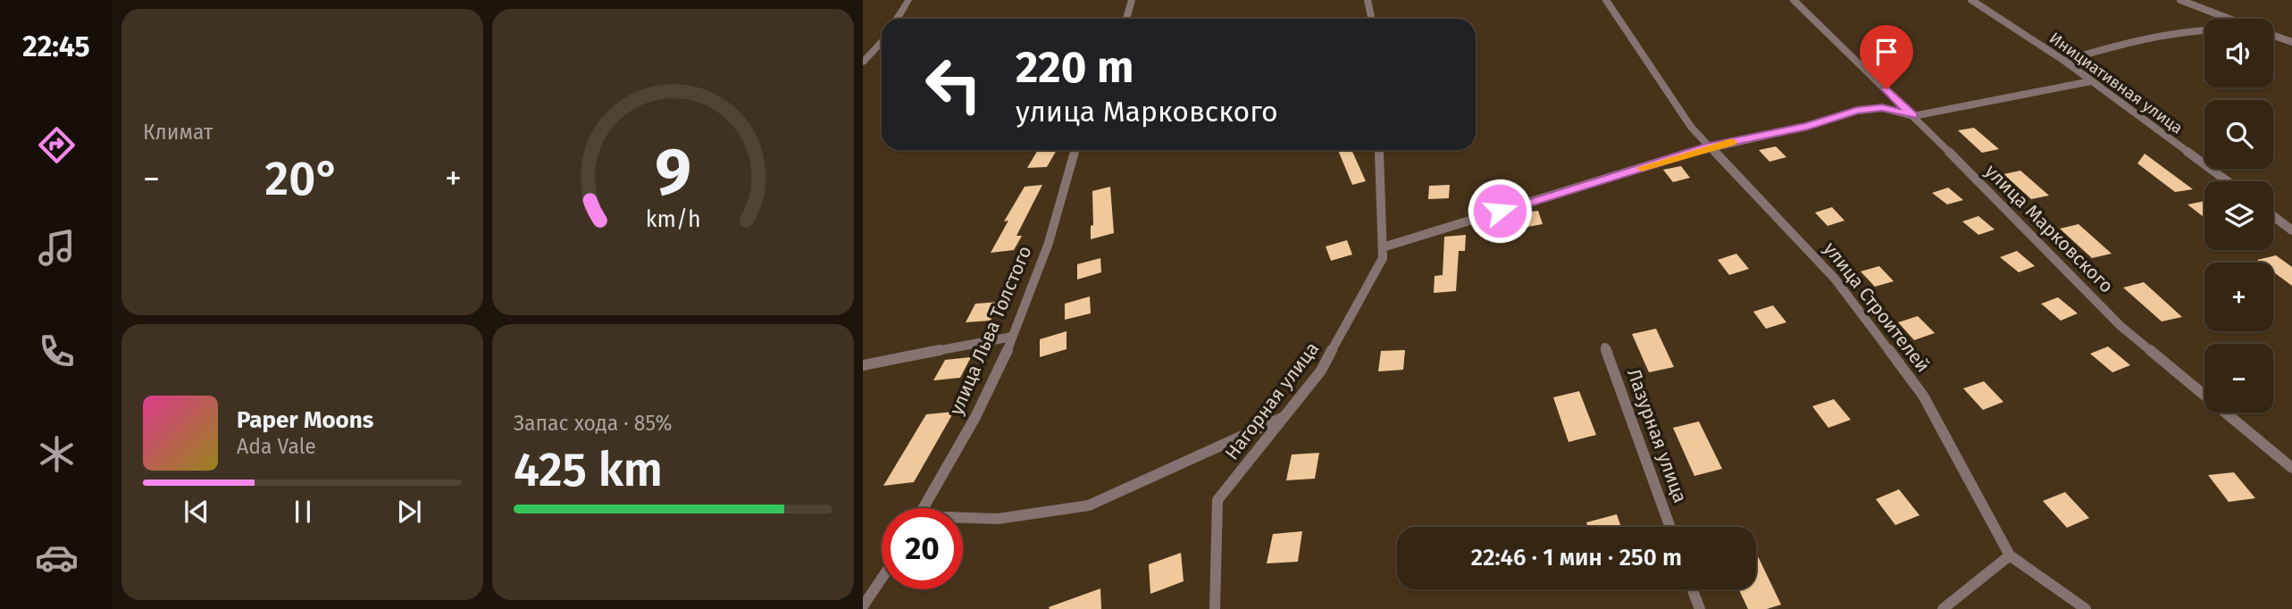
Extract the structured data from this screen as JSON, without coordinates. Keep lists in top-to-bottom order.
{
  "streets": {
    "lane": [
      "Инициативная улица",
      "улица Марковского",
      "улица Строителей",
      "улица Льва Толстого",
      "Нагорная улица",
      "Лазурная улица"
    ]
  },
  "page": {
    "tabs": "22:45",
    "tile": [
      "Климат",
      ["Запас хода · 85%", "425 km"]
    ],
    "map_buttons": ["+", "−"],
    "turn": ["220 m", "улица Марковского"],
    "heat": ["−", "20°", "+"],
    "song": ["Paper Moons", "Ada Vale"],
    "limit": "20",
    "trip": "22:46 · 1 мин · 250 m",
    "gauge": ["9", "km/h"]
  }
}
